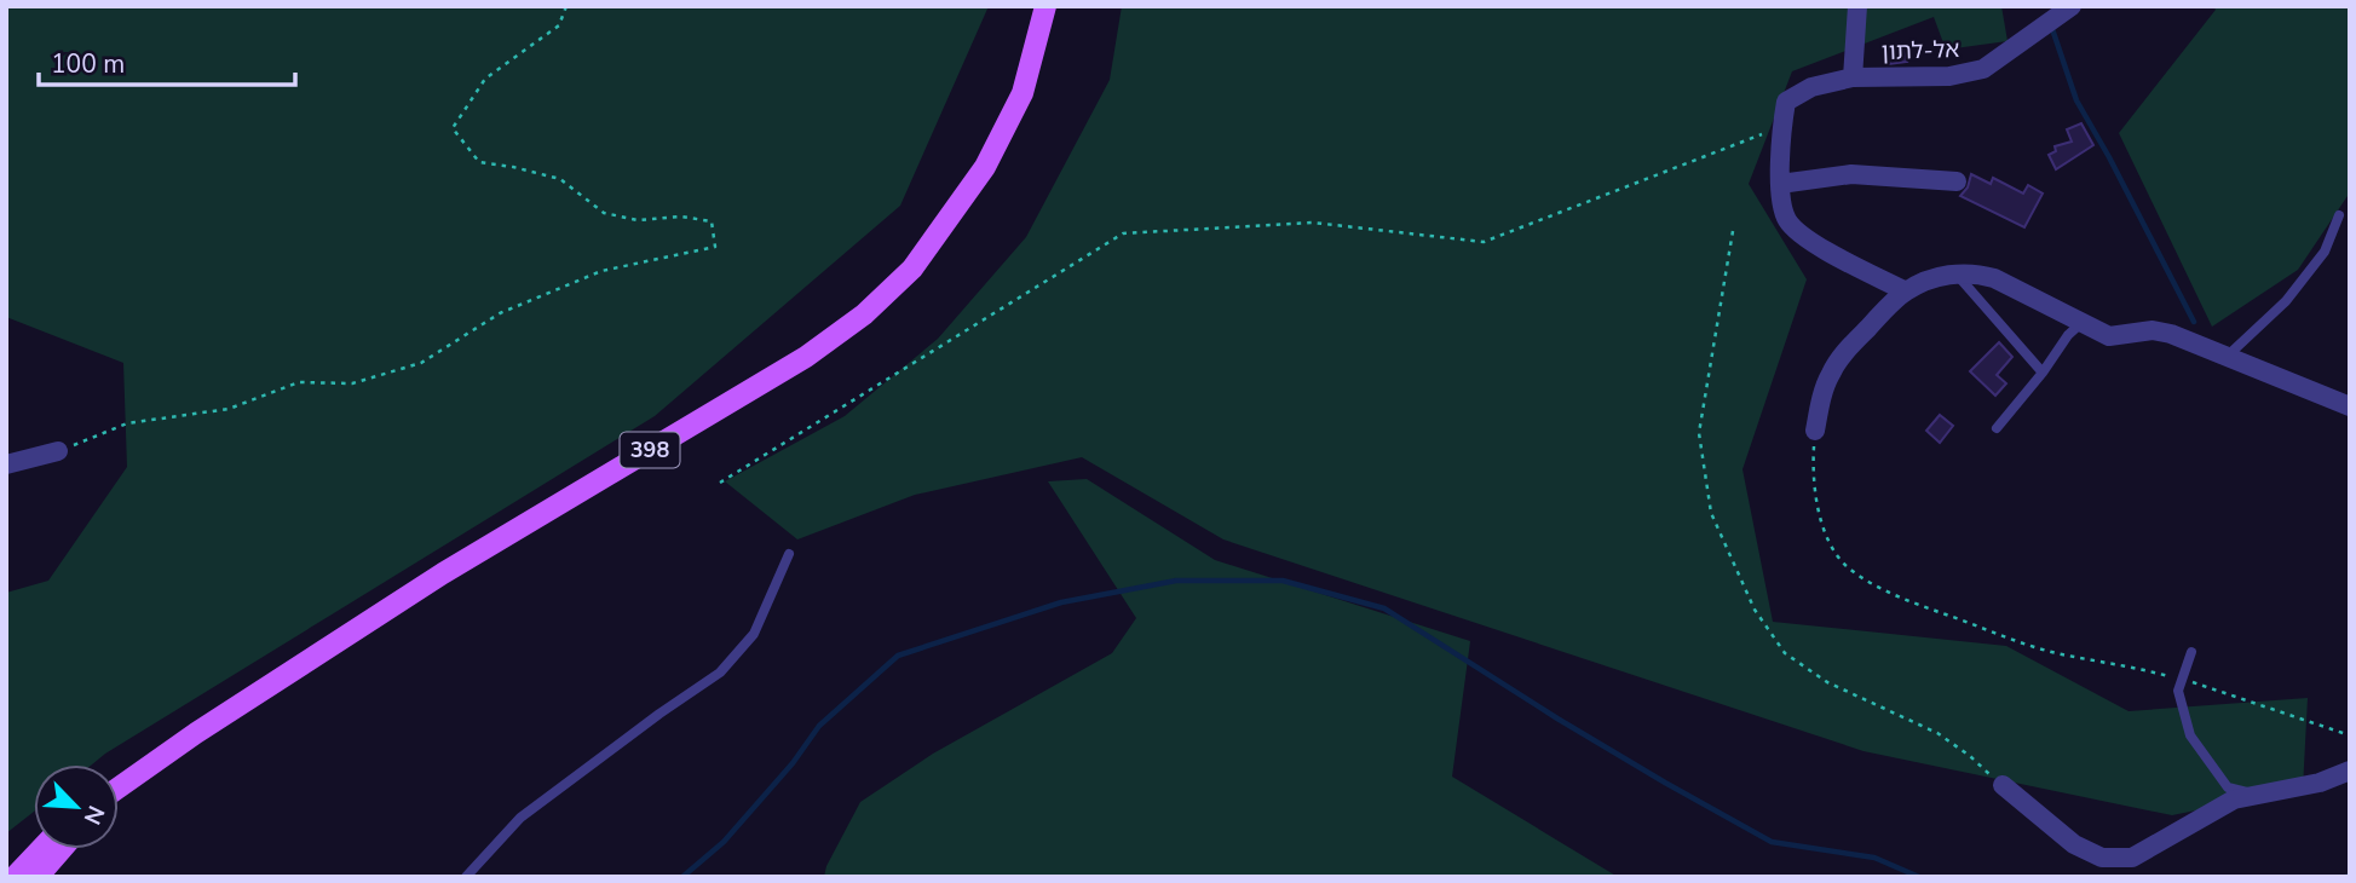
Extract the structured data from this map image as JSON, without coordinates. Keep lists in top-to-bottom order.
{
  "streets": {
    "main road": ["398"],
    "street": ["אל-לתון"]
  },
  "scale_bar": "100 m",
  "north": "bottom right"
}
